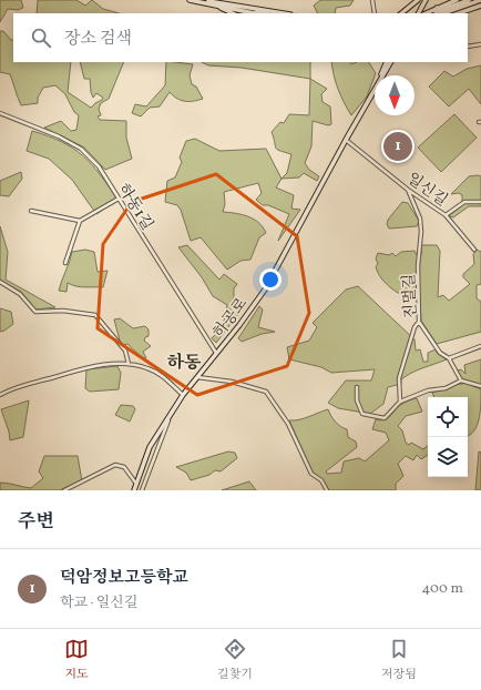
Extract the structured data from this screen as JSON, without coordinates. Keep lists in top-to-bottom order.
{
  "streets": {
    "main road": ["하공로"],
    "street": ["일신길", "하동1길", "진멀길"]
  },
  "crossings": [
    ["일신길", "진멀길"],
    ["일신길", "하공로"],
    ["하동1길", "하공로"]
  ],
  "districts": ["하동"],
  "north": "bottom",
  "page": {
    "search": "장소 검색",
    "pins": "1",
    "heading": "주변",
    "list": [
      {
        "mark": "1",
        "name": "덕암정보고등학교",
        "note": "학교 · 일신길",
        "value": "400 m"
      }
    ],
    "nav": ["지도", "길찾기", "저장됨"]
  }
}
